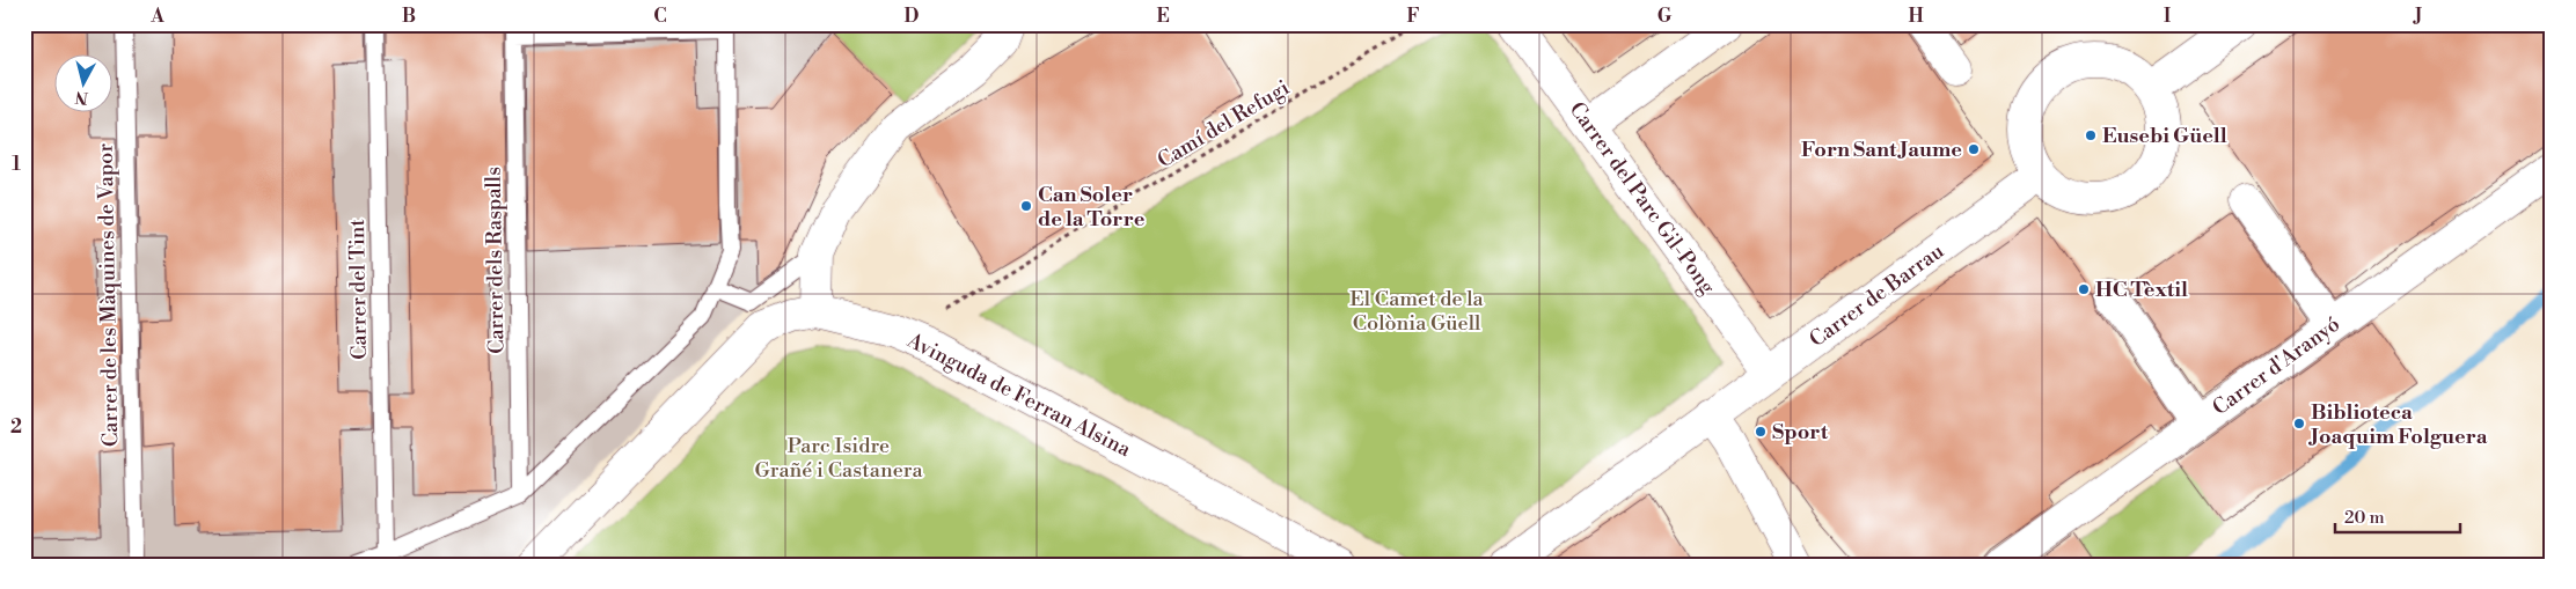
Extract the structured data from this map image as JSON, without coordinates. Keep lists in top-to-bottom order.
{
  "streets": {
    "street": [
      "Carrer del Parc Gil-Pong",
      "Carrer de Barrau",
      "Carrer d'Aranyó",
      "Avinguda de Ferran Alsina"
    ],
    "lane": ["Carrer dels Raspalls", "Carrer del Tint", "Carrer de les Màquines de Vapor"],
    "path": ["Camí del Refugi"]
  },
  "crossings": [
    ["Camí del Refugi", "Avinguda de Ferran Alsina"],
    ["Carrer del Parc Gil-Pong", "Carrer de Barrau"]
  ],
  "parks": ["El Camet de la Colònia Güell", "Parc Isidre Grañé i Castanera"],
  "places": [
    "Eusebi Güell",
    "Forn Sant Jaume",
    "Can Soler de la Torre",
    "HC Tèxtil",
    "Biblioteca Joaquim Folguera",
    "Sport"
  ],
  "scale_bar": "20 m",
  "north": "bottom",
  "grid": {
    "columns": [
      "A",
      "B",
      "C",
      "D",
      "E",
      "F",
      "G",
      "H",
      "I",
      "J"
    ],
    "rows": ["1", "2"]
  }
}
